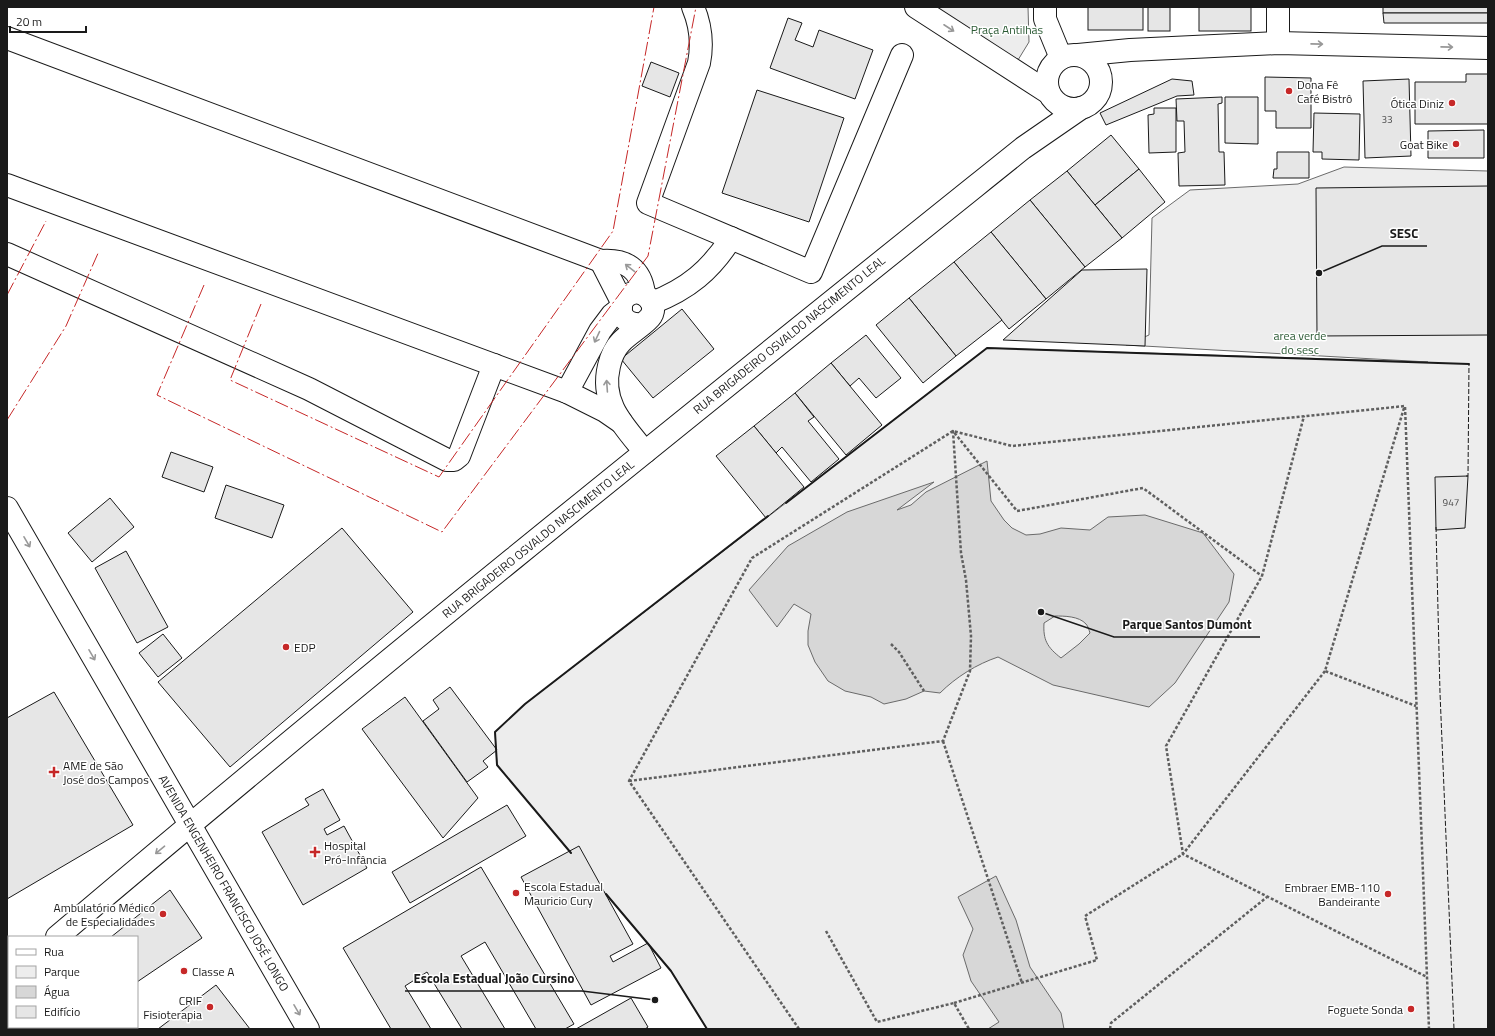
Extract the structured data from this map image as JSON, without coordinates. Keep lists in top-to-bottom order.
{
  "streets": {
    "street": ["RUA BRIGADEIRO OSVALDO NASCIMENTO LEAL", "AVENIDA ENGENHEIRO FRANCISCO JOSÉ LONGO"]
  },
  "crossings": [
    ["RUA BRIGADEIRO OSVALDO NASCIMENTO LEAL", "AVENIDA ENGENHEIRO FRANCISCO JOSÉ LONGO"]
  ],
  "one_way": ["AVENIDA ENGENHEIRO FRANCISCO JOSÉ LONGO"],
  "parks": ["Praça Antilhas", "area verde do sesc"],
  "places": {
    "other": [
      "Dona Fê Café Bistrô",
      "Ótica Diniz",
      "Goat Bike",
      "SESC",
      "Parque Santos Dumont",
      "EDP",
      "Escola Estadual Mauricio Cury",
      "Embraer EMB-110 Bandeirante",
      "Ambulatório Médico de Especialidades",
      "Classe A",
      "Escola Estadual João Cursino",
      "CRIF Fisioterapia",
      "Foguete Sonda"
    ],
    "health": ["AME de São José dos Campos", "Hospital Pró-Infância"]
  },
  "house_numbers": ["33", "947"],
  "legend": [
    "Rua",
    "Parque",
    "Água",
    "Edifício"
  ],
  "scale_bar": "20 m"
}
